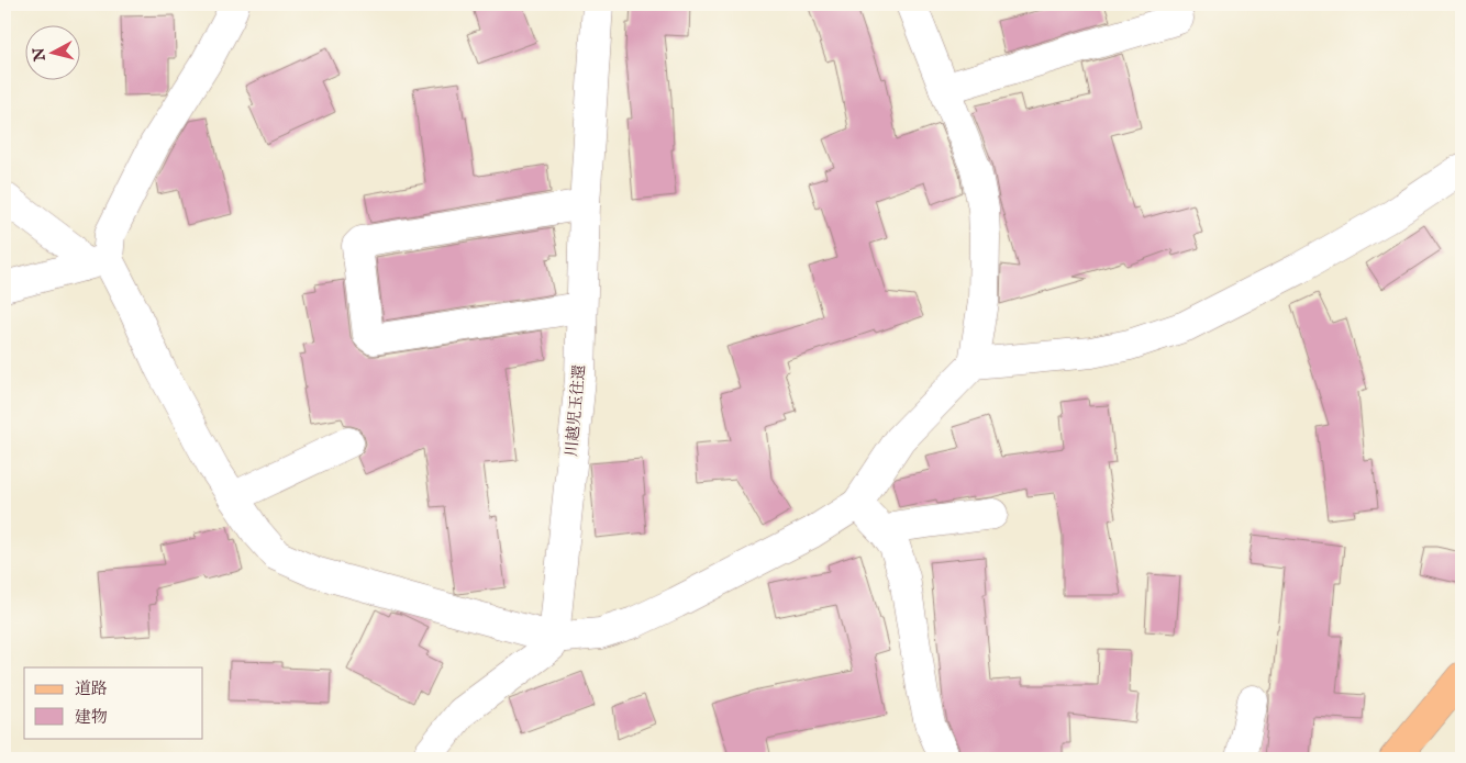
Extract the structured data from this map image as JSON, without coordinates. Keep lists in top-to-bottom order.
{
  "streets": {
    "street": ["川越児玉往還"]
  },
  "legend": ["道路", "建物"],
  "north": "left"
}
